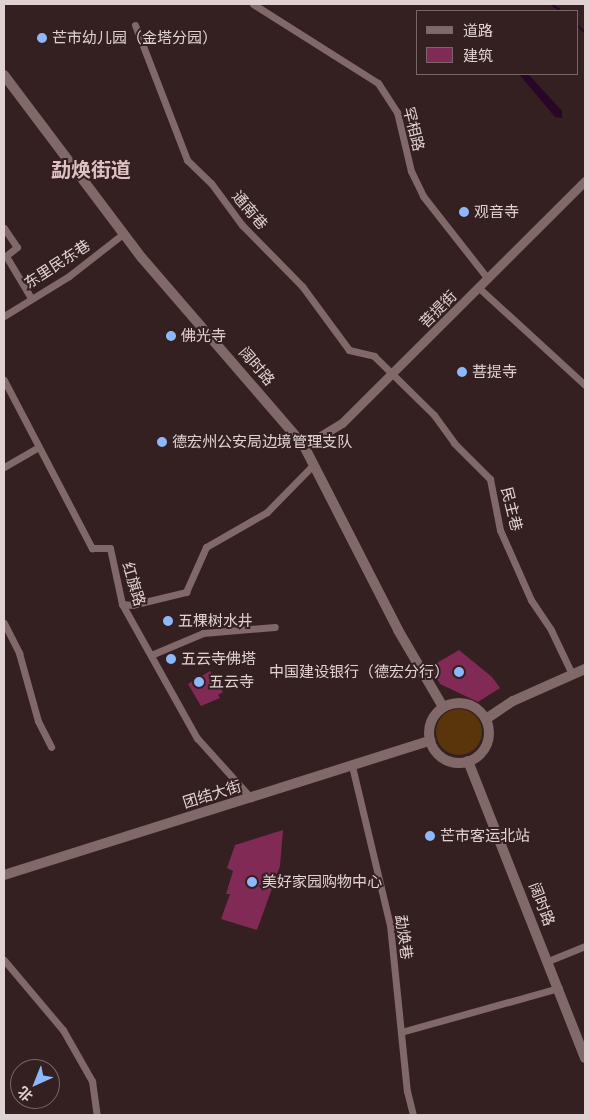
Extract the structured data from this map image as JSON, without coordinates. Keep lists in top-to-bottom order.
{
  "streets": {
    "main road": ["阔时路", "团结大街"],
    "street": [
      "罕相路",
      "通南巷",
      "东里民东巷",
      "菩提街",
      "民主巷",
      "红旗路",
      "勐焕巷"
    ]
  },
  "crossings": [
    ["罕相路", "菩提街"],
    ["通南巷", "菩提街"],
    ["通南巷", "民主巷"],
    ["东里民东巷", "阔时路"],
    ["菩提街", "阔时路"],
    ["菩提街", "民主巷"],
    ["阔时路", "团结大街"],
    ["红旗路", "团结大街"],
    ["团结大街", "勐焕巷"]
  ],
  "districts": ["勐焕街道"],
  "places": [
    "芒市幼儿园（金塔分园）",
    "观音寺",
    "佛光寺",
    "菩提寺",
    "德宏州公安局边境管理支队",
    "五棵树水井",
    "五云寺佛塔",
    "中国建设银行（德宏分行）",
    "五云寺",
    "芒市客运北站",
    "美好家园购物中心"
  ],
  "legend": ["道路", "建筑"],
  "north": "bottom left"
}
